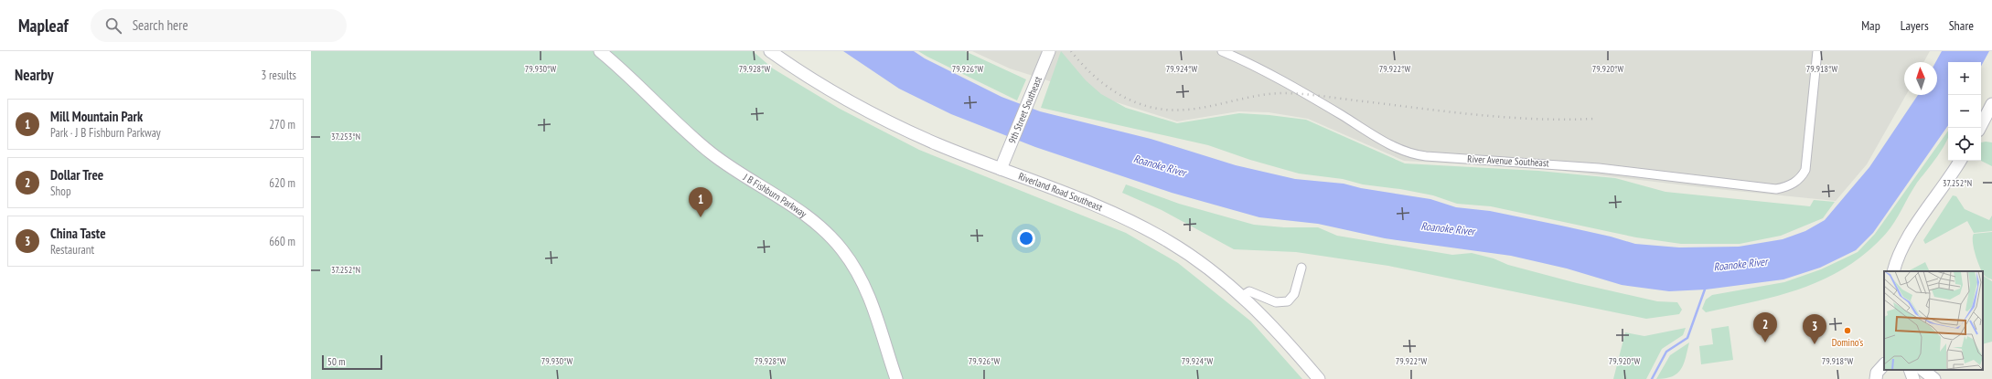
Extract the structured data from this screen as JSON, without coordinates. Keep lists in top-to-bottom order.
{
  "streets": {
    "main road": ["9th Street Southeast", "Riverland Road Southeast", "J B Fishburn Parkway"],
    "street": ["River Avenue Southeast"]
  },
  "crossings": [
    ["9th Street Southeast", "Riverland Road Southeast"]
  ],
  "water": ["Roanoke River"],
  "places": ["Domino's"],
  "scale_bar": "50 m",
  "north": "top",
  "page": {
    "header": "Mapleaf",
    "search": "Search here",
    "nav": ["Map", "Layers", "Share"],
    "heading": ["Nearby", "3 results"],
    "map_buttons": ["+", "−"],
    "list": [
      {
        "mark": "1",
        "name": "Mill Mountain Park",
        "note": "Park · J B Fishburn Parkway",
        "value": "270 m"
      },
      {
        "mark": "2",
        "name": "Dollar Tree",
        "note": "Shop",
        "value": "620 m"
      },
      {
        "mark": "3",
        "name": "China Taste",
        "note": "Restaurant",
        "value": "660 m"
      }
    ],
    "pins": ["1", "2", "3"],
    "scale": "50 m"
  },
  "coordinates": [
    "79.930°W",
    "79.928°W",
    "79.926°W",
    "79.924°W",
    "79.922°W",
    "79.920°W",
    "79.918°W",
    "37.253°N",
    "37.252°N"
  ]
}
